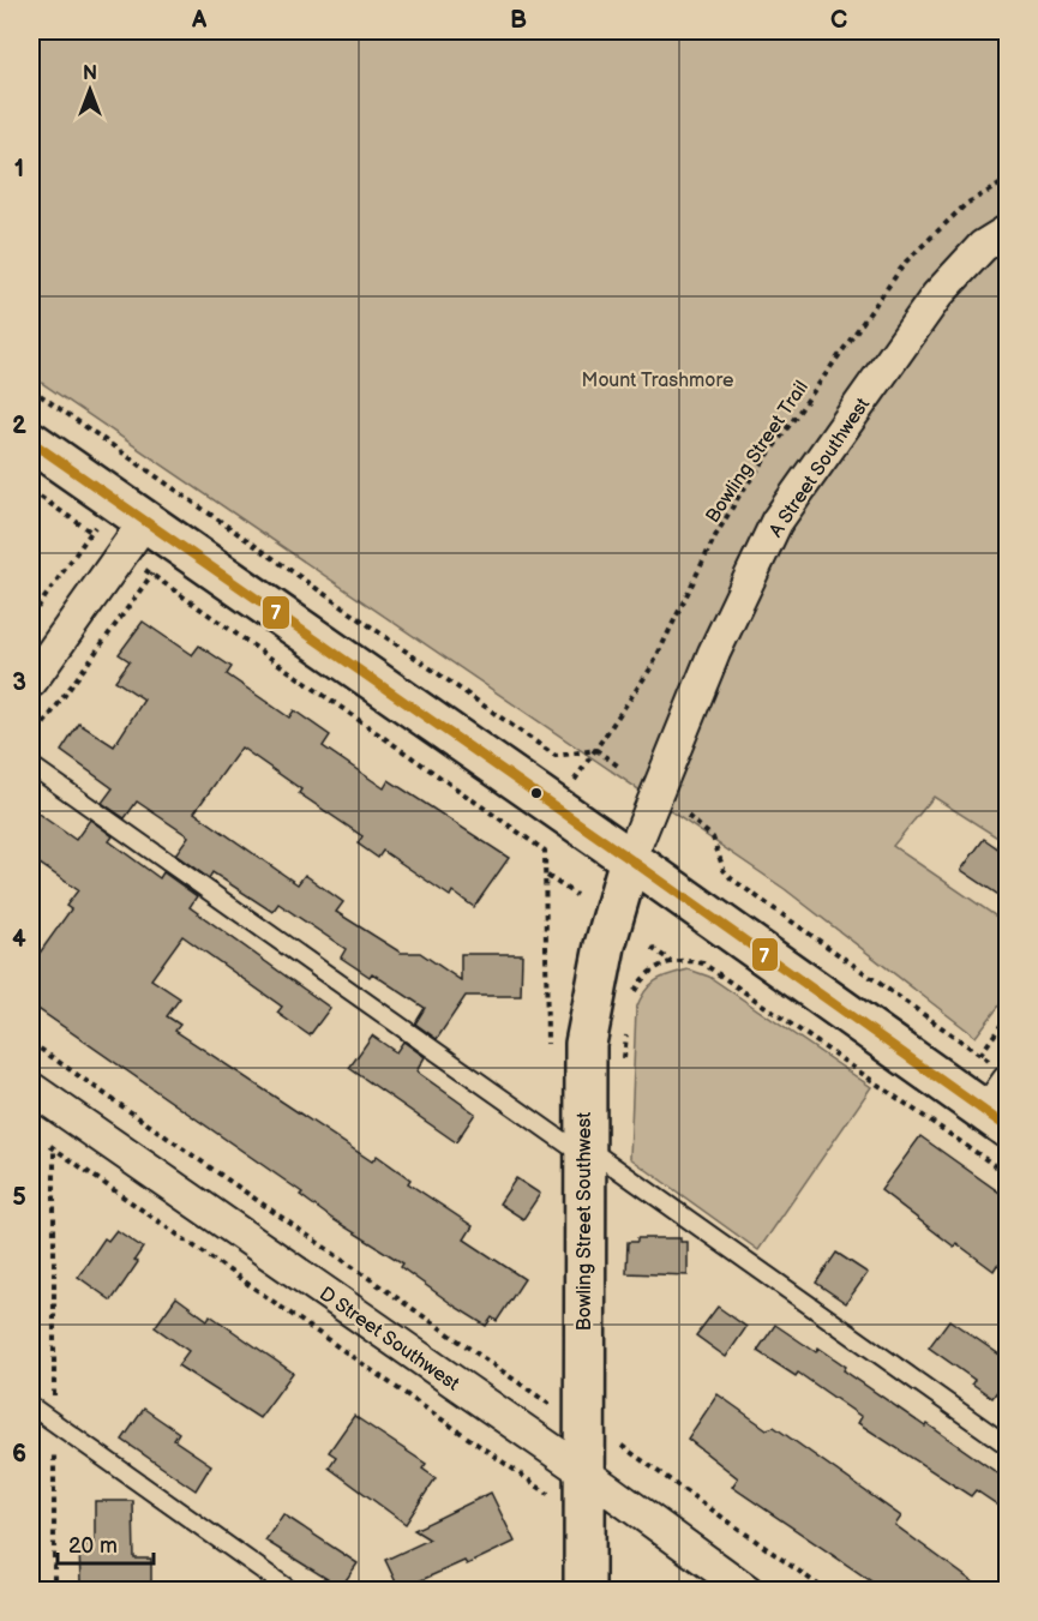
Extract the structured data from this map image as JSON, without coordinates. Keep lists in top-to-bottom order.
{
  "streets": {
    "main road": ["Bowling Street Southwest"],
    "street": ["A Street Southwest", "D Street Southwest"],
    "path": ["Bowling Street Trail"]
  },
  "crossings": [
    ["A Street Southwest", "Bowling Street Southwest"],
    ["Bowling Street Southwest", "D Street Southwest"]
  ],
  "parks": ["Mount Trashmore"],
  "lines": ["transit line 7"],
  "scale_bar": "20 m",
  "north": "top",
  "grid": {
    "columns": ["A", "B", "C"],
    "rows": [
      "1",
      "2",
      "3",
      "4",
      "5",
      "6"
    ]
  }
}
